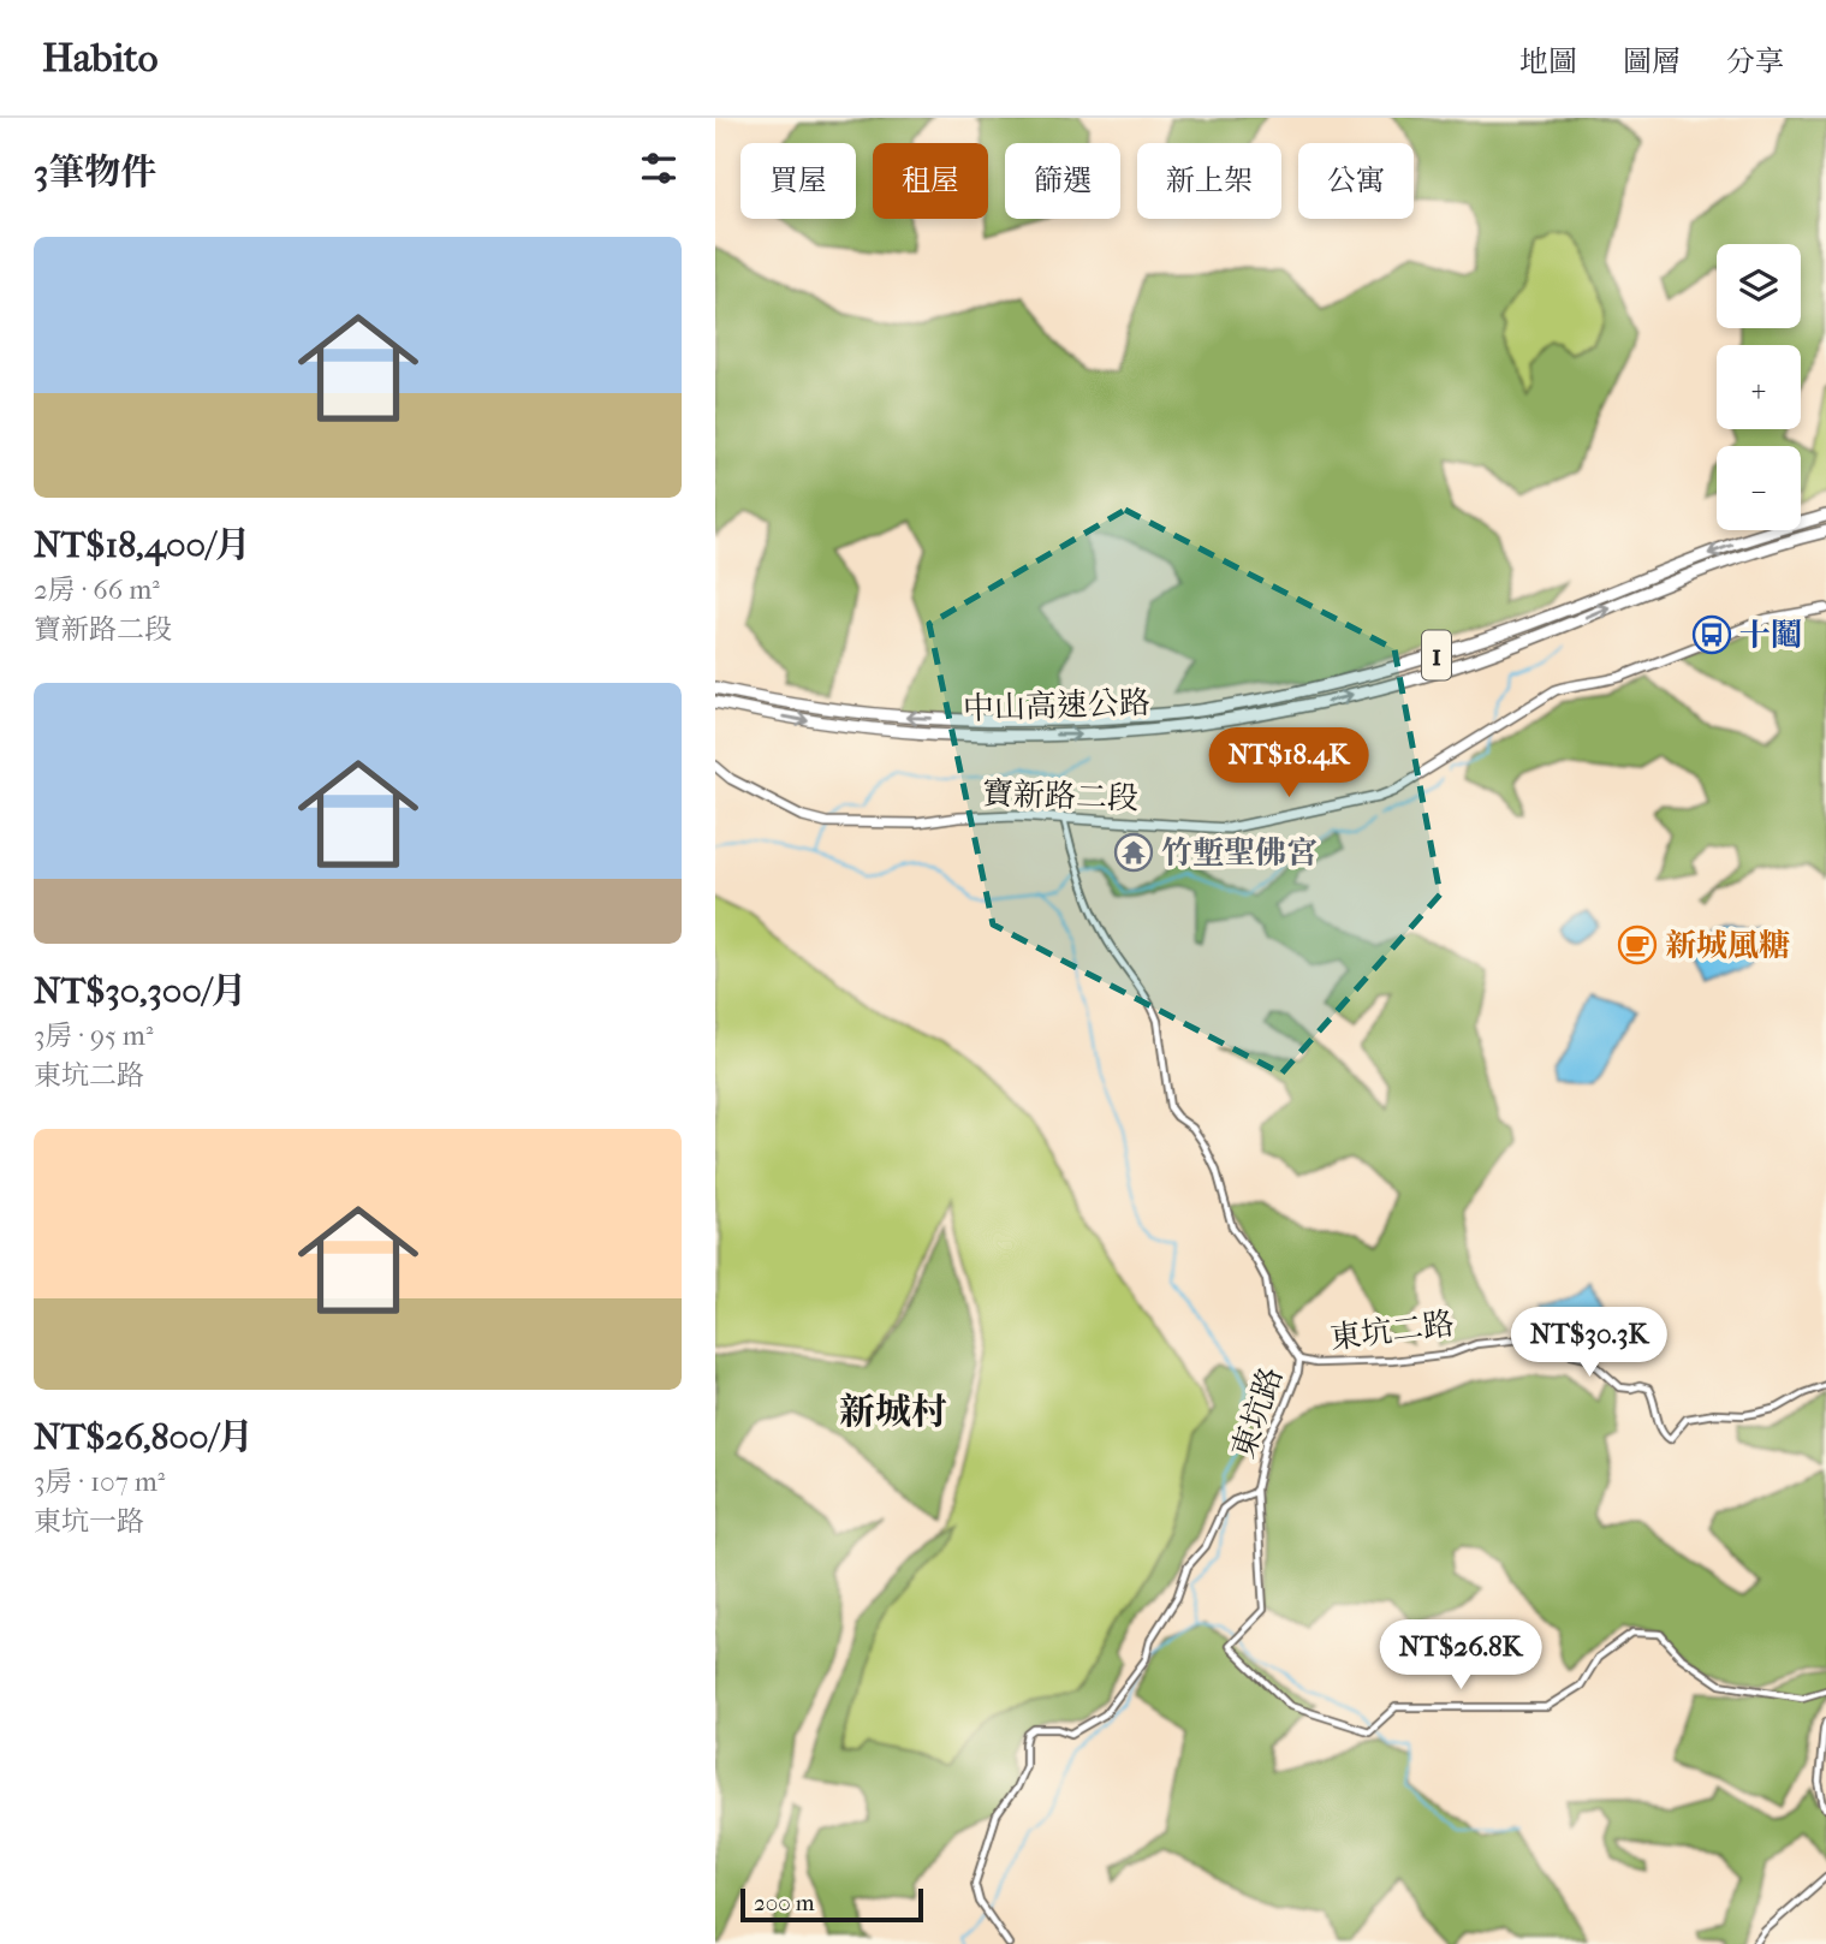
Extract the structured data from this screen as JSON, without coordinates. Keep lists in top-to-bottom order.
{
  "streets": {
    "highway": ["1", "中山高速公路"],
    "street": ["寶新路二段", "東坑二路", "東坑路"]
  },
  "crossings": [
    ["寶新路二段", "東坑路"],
    ["東坑二路", "東坑路"]
  ],
  "districts": ["新城村"],
  "places": {
    "bus stop": ["十鬮"],
    "temple": ["竹塹聖佛宮"],
    "cafe": ["新城風糖"]
  },
  "scale_bar": "200 m",
  "page": {
    "header": "Habito",
    "nav": ["地圖", "圖層", "分享"],
    "heading": "3筆物件",
    "chip": [
      "買屋",
      "租屋",
      "篩選",
      "新上架",
      "公寓"
    ],
    "list": [
      {
        "name": "NT$18,400/月",
        "note": "2房 · 66 m² · 寶新路二段"
      },
      {
        "name": "NT$30,300/月",
        "note": "3房 · 95 m² · 東坑二路"
      },
      {
        "name": "NT$26,800/月",
        "note": "3房 · 107 m² · 東坑一路"
      }
    ],
    "map_buttons": ["+", "−"],
    "price": ["NT$18.4K", "NT$30.3K", "NT$26.8K"],
    "scale": "200 m"
  }
}
